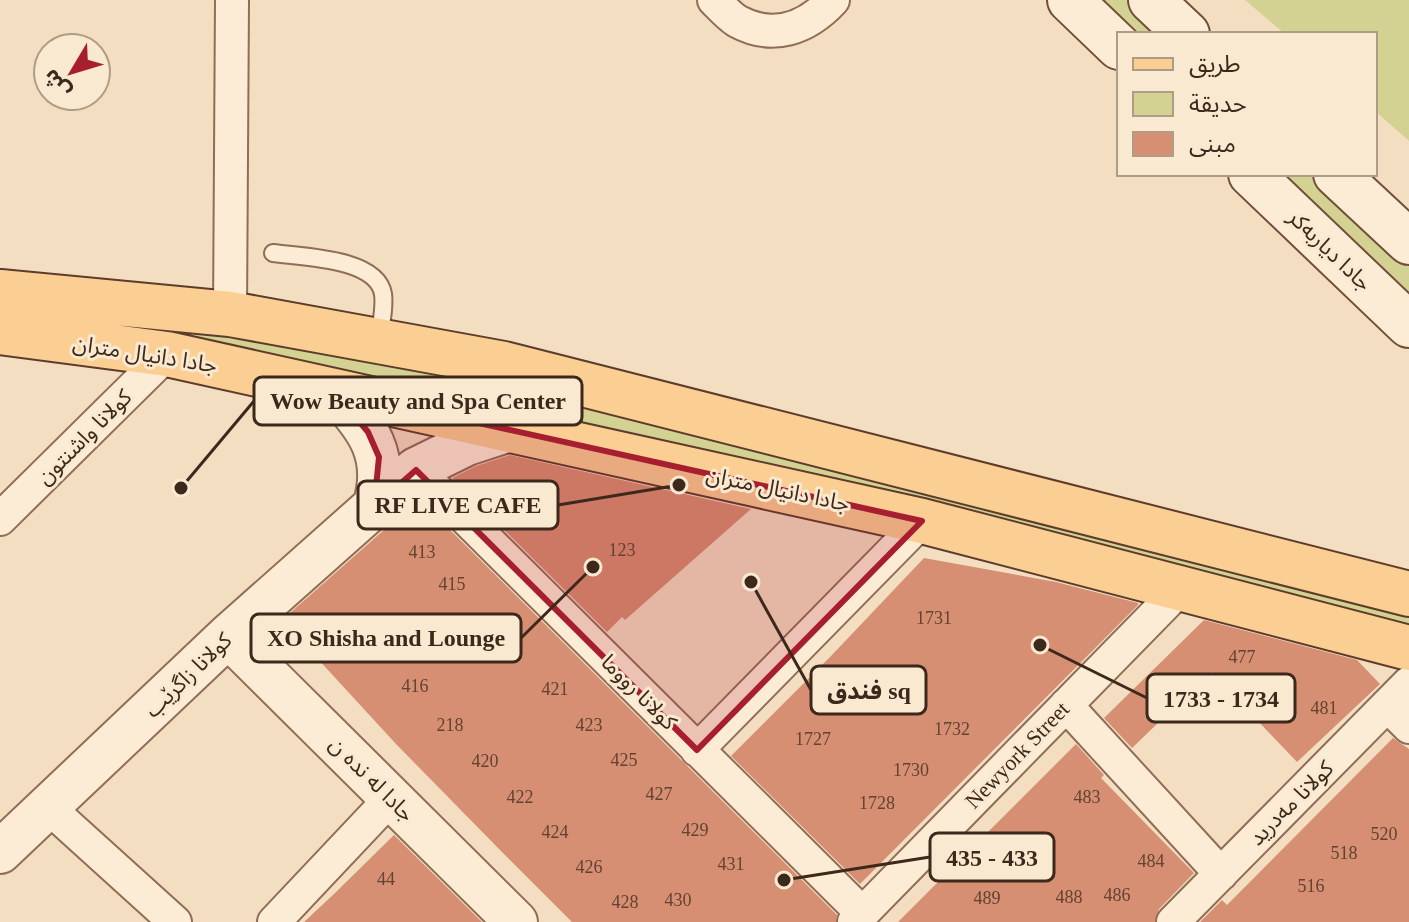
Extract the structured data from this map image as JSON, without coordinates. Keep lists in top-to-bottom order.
{
  "streets": {
    "main road": ["جادا دیاربه‌كر", "جادا دانيال متران"],
    "street": [
      "كولانا واشنتون",
      "كولانا زاگرێب",
      "كولانا رووما",
      "Newyork Street",
      "جادا له نده ن",
      "كولانا مه‌درید"
    ]
  },
  "crossings": [
    ["جادا دانيال متران", "كولانا واشنتون"],
    ["جادا دانيال متران", "كولانا زاگرێب"],
    ["جادا دانيال متران", "Newyork Street"],
    ["كولانا زاگرێب", "كولانا رووما"],
    ["كولانا زاگرێب", "جادا له نده ن"],
    ["كولانا رووما", "Newyork Street"]
  ],
  "places": [
    "RF LIVE CAFE",
    "Wow Beauty and Spa Center",
    "XO Shisha and Lounge",
    "فندق sq",
    "1733 - 1734",
    "435 - 433"
  ],
  "house_numbers": [
    "123",
    "413",
    "415",
    "1731",
    "477",
    "416",
    "421",
    "481",
    "218",
    "423",
    "1732",
    "1727",
    "425",
    "420",
    "1730",
    "427",
    "422",
    "483",
    "1728",
    "429",
    "424",
    "520",
    "518",
    "484",
    "431",
    "426",
    "44",
    "516",
    "486",
    "488",
    "489",
    "430",
    "428"
  ],
  "legend": ["طريق", "حديقة", "مبنى"],
  "north": "bottom left"
}
